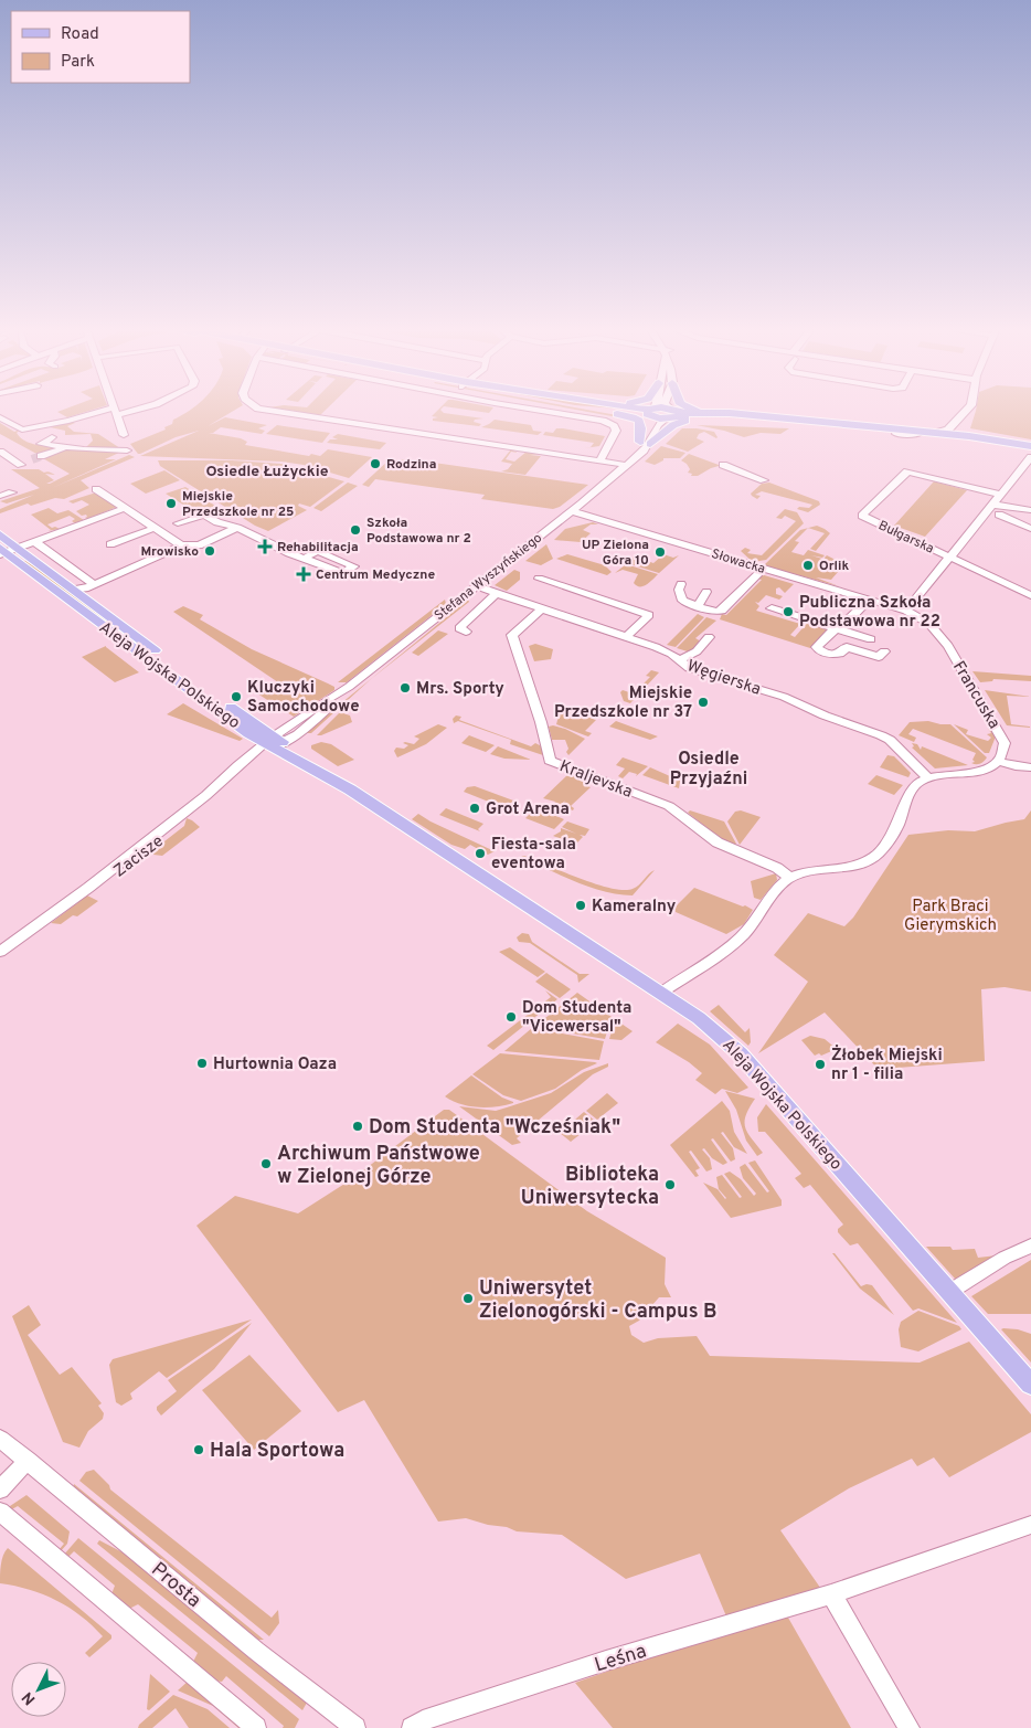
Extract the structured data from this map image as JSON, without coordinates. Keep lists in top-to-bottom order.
{
  "streets": {
    "main road": ["Aleja Wojska Polskiego"],
    "street": [
      "Bułgarska",
      "Słowacka",
      "Stefana Wyszyńskiego",
      "Węgierska",
      "Francuska",
      "Kraljevska",
      "Zacisze",
      "Prosta",
      "Leśna"
    ]
  },
  "crossings": [
    ["Słowacka", "Stefana Wyszyńskiego"],
    ["Słowacka", "Francuska"],
    ["Stefana Wyszyńskiego", "Aleja Wojska Polskiego"],
    ["Stefana Wyszyńskiego", "Węgierska"],
    ["Stefana Wyszyńskiego", "Zacisze"],
    ["Aleja Wojska Polskiego", "Zacisze"],
    ["Węgierska", "Kraljevska"]
  ],
  "districts": ["Osiedle Łużyckie", "Osiedle Przyjaźni"],
  "parks": ["Park Braci Gierymskich"],
  "places": {
    "other": [
      "Rodzina",
      "Miejskie Przedszkole nr 25",
      "Szkoła Podstawowa nr 2",
      "Mrowisko",
      "UP Zielona Góra 10",
      "Orlik",
      "Publiczna Szkoła Podstawowa nr 22",
      "Mrs. Sporty",
      "Kluczyki Samochodowe",
      "Miejskie Przedszkole nr 37",
      "Grot Arena",
      "Fiesta-sala eventowa",
      "Kameralny",
      "Dom Studenta \"Vicewersal\"",
      "Hurtownia Oaza",
      "Żłobek Miejski nr 1 - filia",
      "Dom Studenta \"Wcześniak\"",
      "Archiwum Państwowe w Zielonej Górze",
      "Biblioteka Uniwersytecka",
      "Uniwersytet Zielonogórski - Campus B",
      "Hala Sportowa"
    ],
    "health": ["Rehabilitacja", "Centrum Medyczne"]
  },
  "legend": ["Road", "Park"],
  "north": "bottom left"
}
